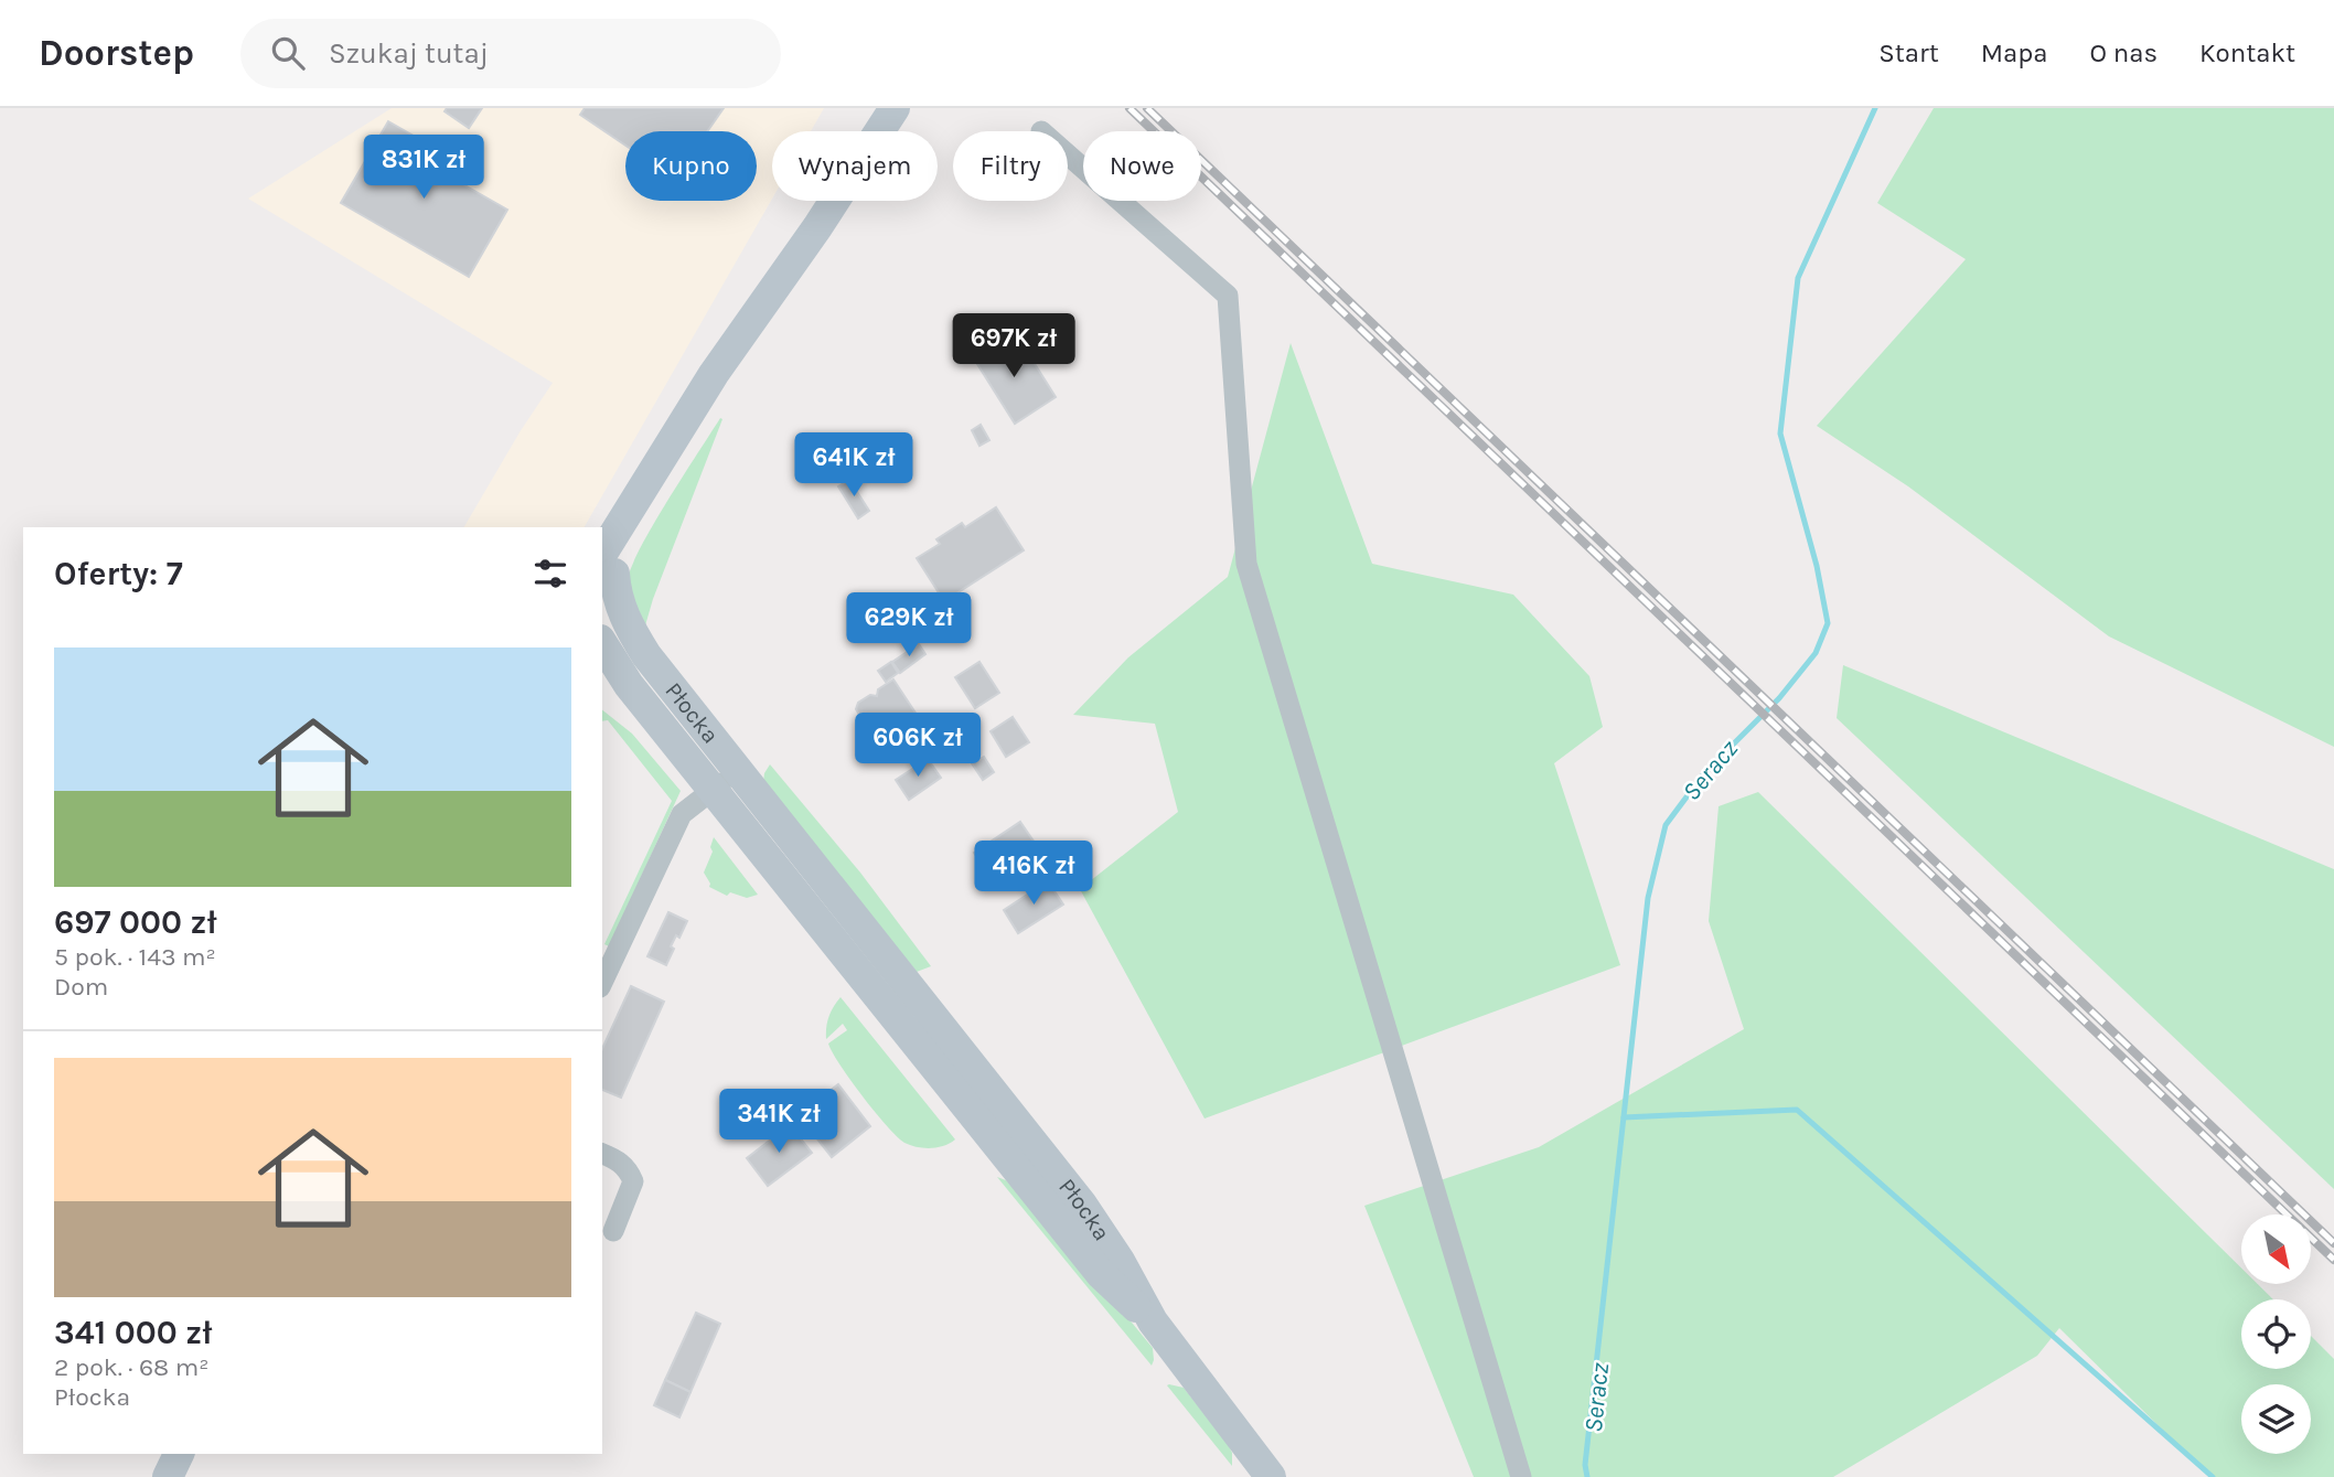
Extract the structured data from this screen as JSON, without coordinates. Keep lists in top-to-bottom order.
{
  "streets": {
    "street": ["Płocka"]
  },
  "water": ["Seracz"],
  "north": "bottom right",
  "page": {
    "header": "Doorstep",
    "search": "Szukaj tutaj",
    "nav": [
      "Start",
      "Mapa",
      "O nas",
      "Kontakt"
    ],
    "chip": [
      "Kupno",
      "Wynajem",
      "Filtry",
      "Nowe"
    ],
    "price": [
      "831K zł",
      "697K zł",
      "641K zł",
      "629K zł",
      "606K zł",
      "416K zł",
      "341K zł"
    ],
    "heading": "Oferty: 7",
    "list": [
      {
        "name": "697 000 zł",
        "note": "5 pok. · 143 m² · Dom"
      },
      {
        "name": "341 000 zł",
        "note": "2 pok. · 68 m² · Płocka"
      }
    ]
  }
}
